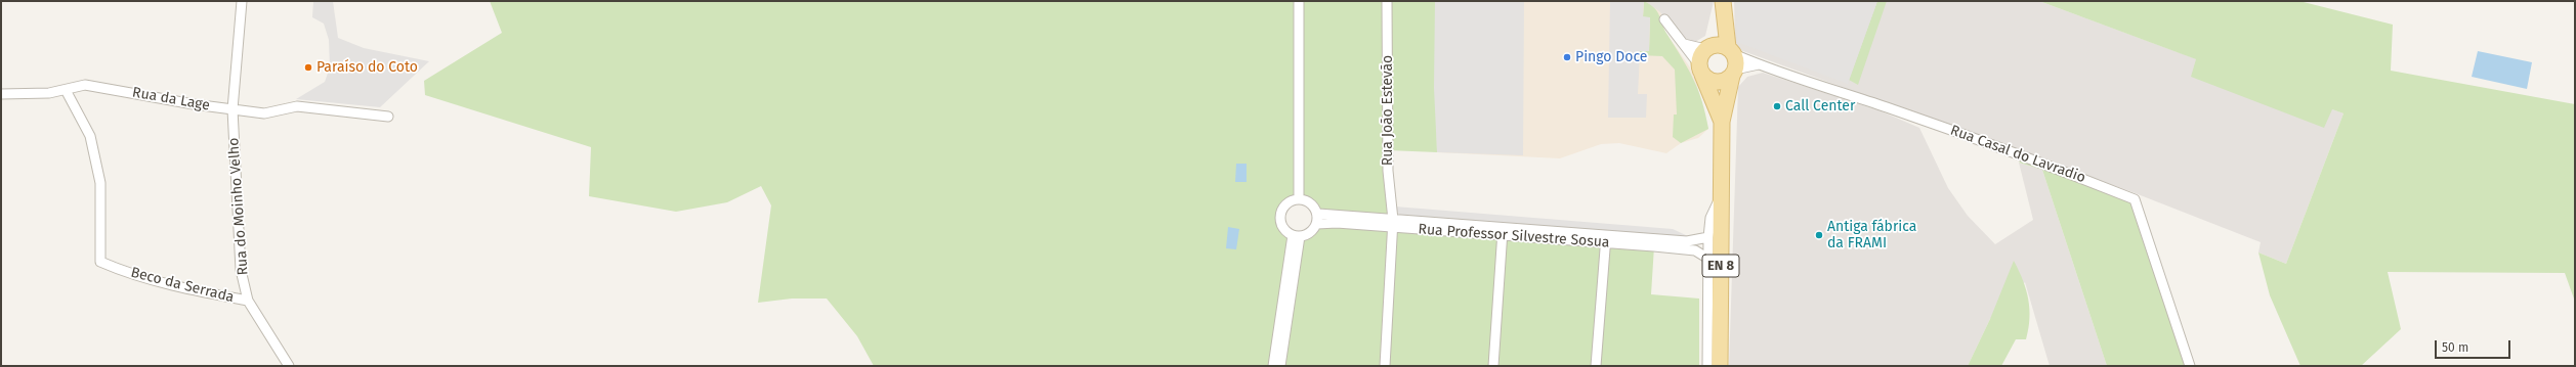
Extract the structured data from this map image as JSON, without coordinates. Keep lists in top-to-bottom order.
{
  "streets": {
    "main road": ["EN 8"],
    "street": [
      "Rua da Lage",
      "Rua João Estevão",
      "Rua Casal do Lavradio",
      "Rua do Moinho Velho",
      "Rua Professor Silvestre Sosua",
      "Beco da Serrada"
    ]
  },
  "crossings": [
    ["Rua da Lage", "Rua do Moinho Velho"],
    ["Rua da Lage", "Beco da Serrada"],
    ["Rua João Estevão", "Rua Professor Silvestre Sosua"],
    ["Rua Casal do Lavradio", "EN 8"],
    ["Rua do Moinho Velho", "Beco da Serrada"]
  ],
  "places": [
    "Pingo Doce",
    "Paraíso do Coto",
    "Call Center",
    "Antiga fábrica da FRAMI"
  ],
  "scale_bar": "50 m"
}
